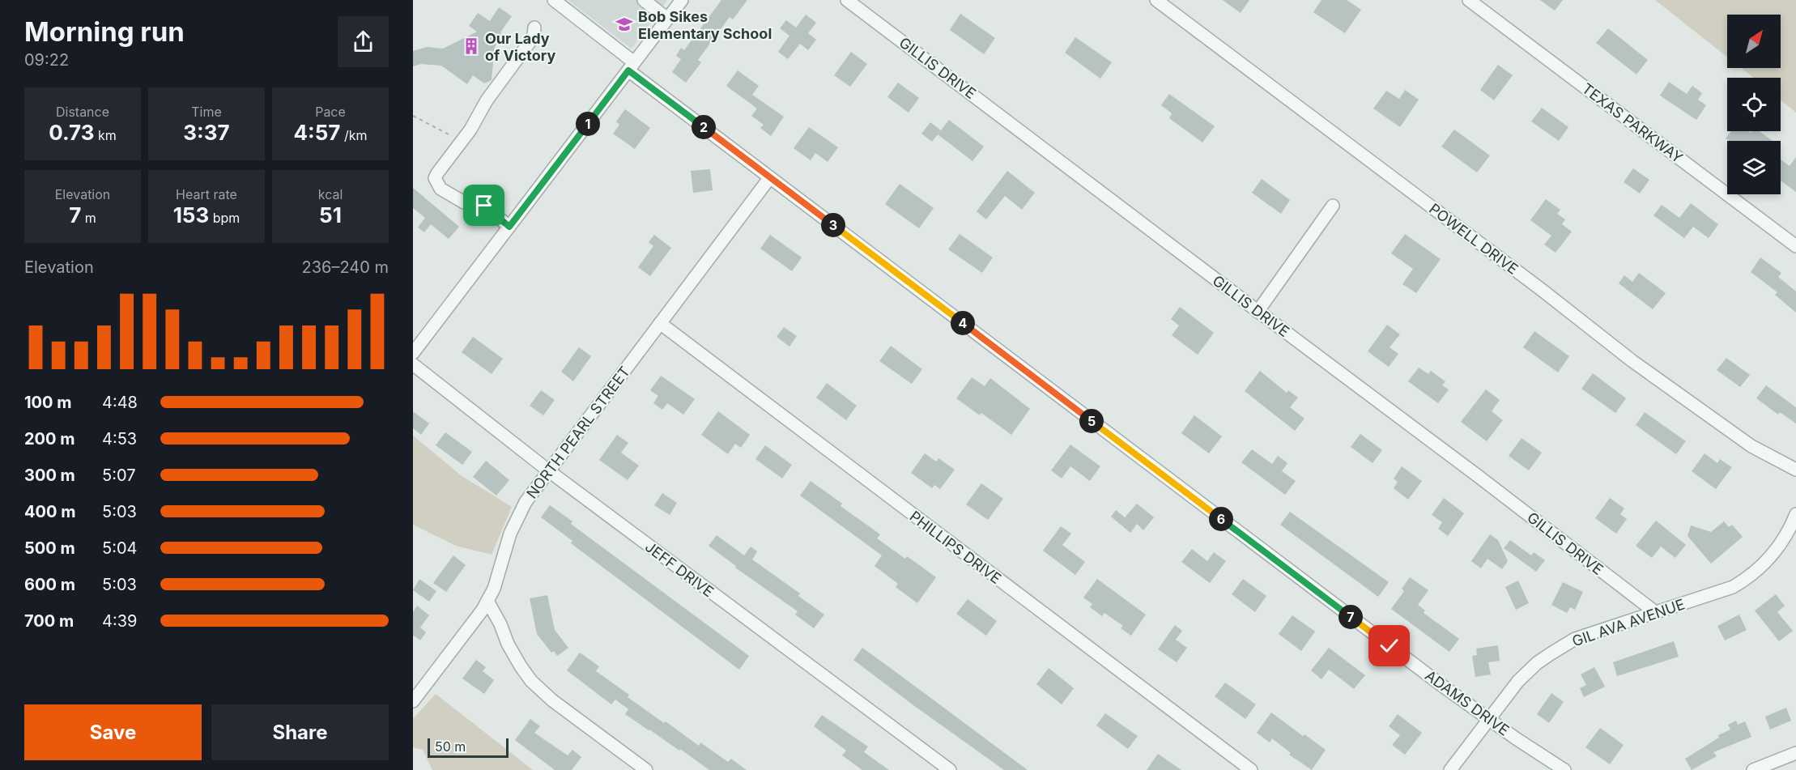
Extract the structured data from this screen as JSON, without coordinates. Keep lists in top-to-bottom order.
{
  "streets": {
    "street": [
      "GILLIS DRIVE",
      "TEXAS PARKWAY",
      "POWELL DRIVE",
      "NORTH PEARL STREET",
      "PHILLIPS DRIVE",
      "JEFF DRIVE",
      "GIL AVA AVENUE",
      "ADAMS DRIVE"
    ]
  },
  "crossings": [
    ["GILLIS DRIVE", "GIL AVA AVENUE"],
    ["NORTH PEARL STREET", "PHILLIPS DRIVE"],
    ["NORTH PEARL STREET", "JEFF DRIVE"],
    ["NORTH PEARL STREET", "ADAMS DRIVE"],
    ["GIL AVA AVENUE", "ADAMS DRIVE"]
  ],
  "places": {
    "school or university": ["Bob Sikes Elementary School"],
    "building": ["Our Lady of Victory"]
  },
  "scale_bar": "50 m",
  "north": "top right",
  "page": {
    "heading": ["Morning run", "09:22"],
    "stats": [
      ["Distance", "0.73 km"],
      ["Time", "3:37"],
      ["Pace", "4:57 /km"],
      ["Elevation", "7 m"],
      ["Heart rate", "153 bpm"],
      ["kcal", "51"]
    ],
    "pins": [
      "1",
      "2",
      "3",
      "4",
      "5",
      "6",
      "7"
    ],
    "chart": ["Elevation", "236–240 m"],
    "list": [
      {
        "name": "100 m",
        "note": "4:48"
      },
      {
        "name": "200 m",
        "note": "4:53"
      },
      {
        "name": "300 m",
        "note": "5:07"
      },
      {
        "name": "400 m",
        "note": "5:03"
      },
      {
        "name": "500 m",
        "note": "5:04"
      },
      {
        "name": "600 m",
        "note": "5:03"
      },
      {
        "name": "700 m",
        "note": "4:39"
      }
    ],
    "buttons": ["Save", "Share"],
    "scale": "50 m"
  }
}
